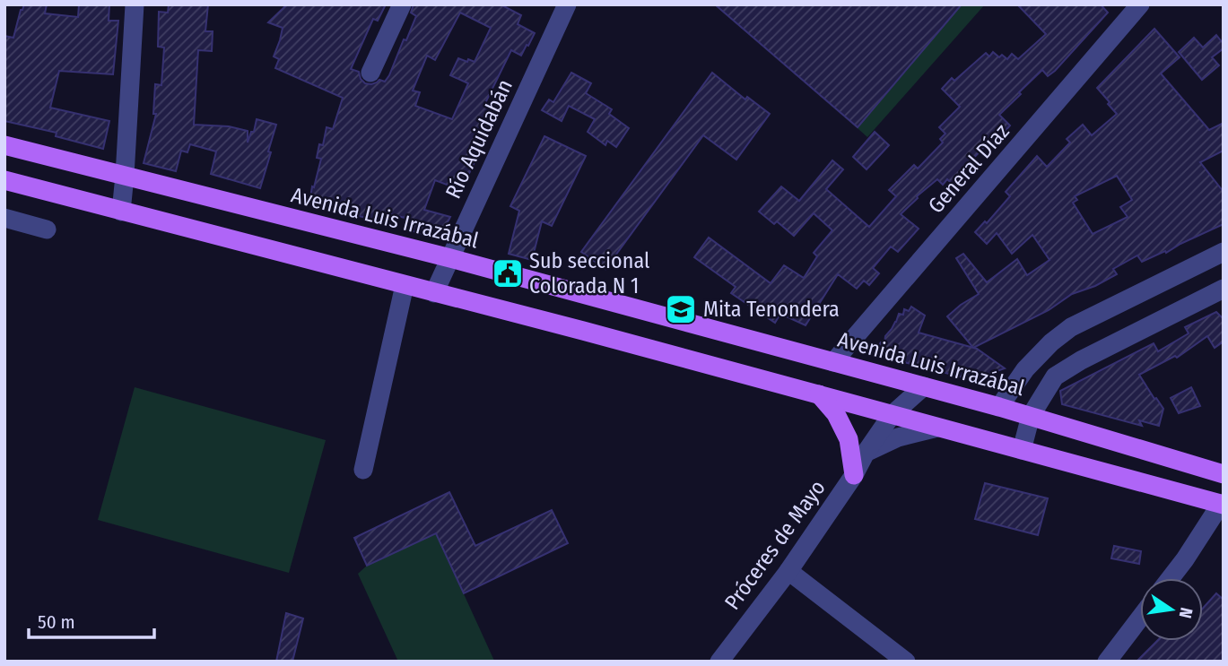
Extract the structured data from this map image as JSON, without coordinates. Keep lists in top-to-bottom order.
{
  "streets": {
    "main road": ["Avenida Luis Irrazábal"],
    "street": ["Río Aquidabán", "General Díaz", "Próceres de Mayo"]
  },
  "crossings": [
    ["Río Aquidabán", "Avenida Luis Irrazábal"],
    ["General Díaz", "Avenida Luis Irrazábal"],
    ["Avenida Luis Irrazábal", "Próceres de Mayo"]
  ],
  "places": {
    "public building": ["Sub seccional Colorada N 1"],
    "school or university": ["Mita Tenondera"]
  },
  "scale_bar": "50 m",
  "north": "right"
}
